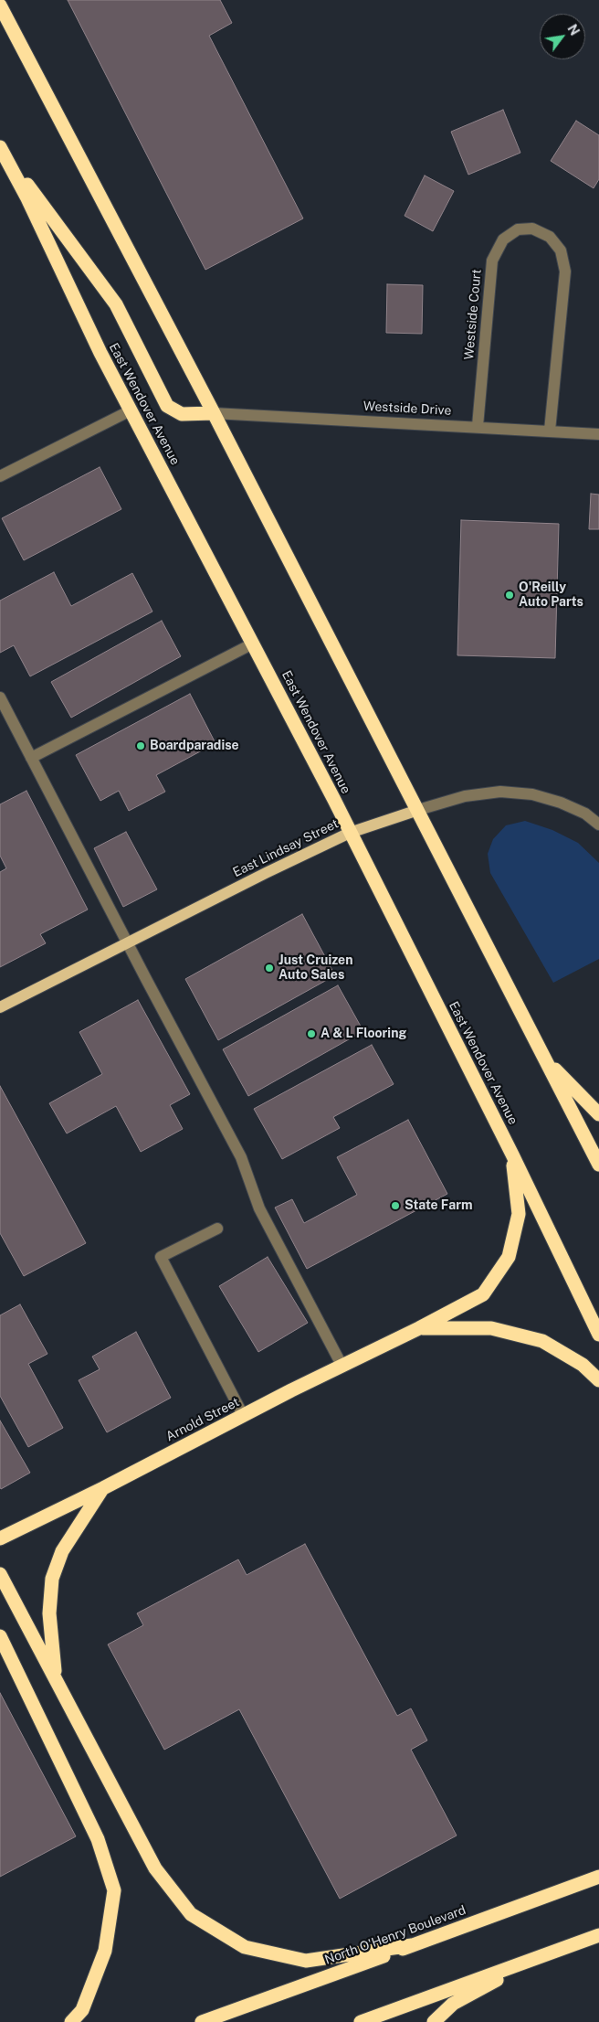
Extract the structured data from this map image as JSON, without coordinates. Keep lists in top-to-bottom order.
{
  "streets": {
    "highway": ["East Wendover Avenue", "Arnold Street", "North O'Henry Boulevard"],
    "main road": ["East Lindsay Street"],
    "street": ["Westside Court", "Westside Drive"]
  },
  "crossings": [
    ["Westside Court", "Westside Drive"],
    ["East Wendover Avenue", "East Lindsay Street"],
    ["East Wendover Avenue", "Arnold Street"]
  ],
  "places": [
    "O'Reilly Auto Parts",
    "Boardparadise",
    "Just Cruizen Auto Sales",
    "A & L Flooring",
    "State Farm"
  ],
  "north": "top right"
}
